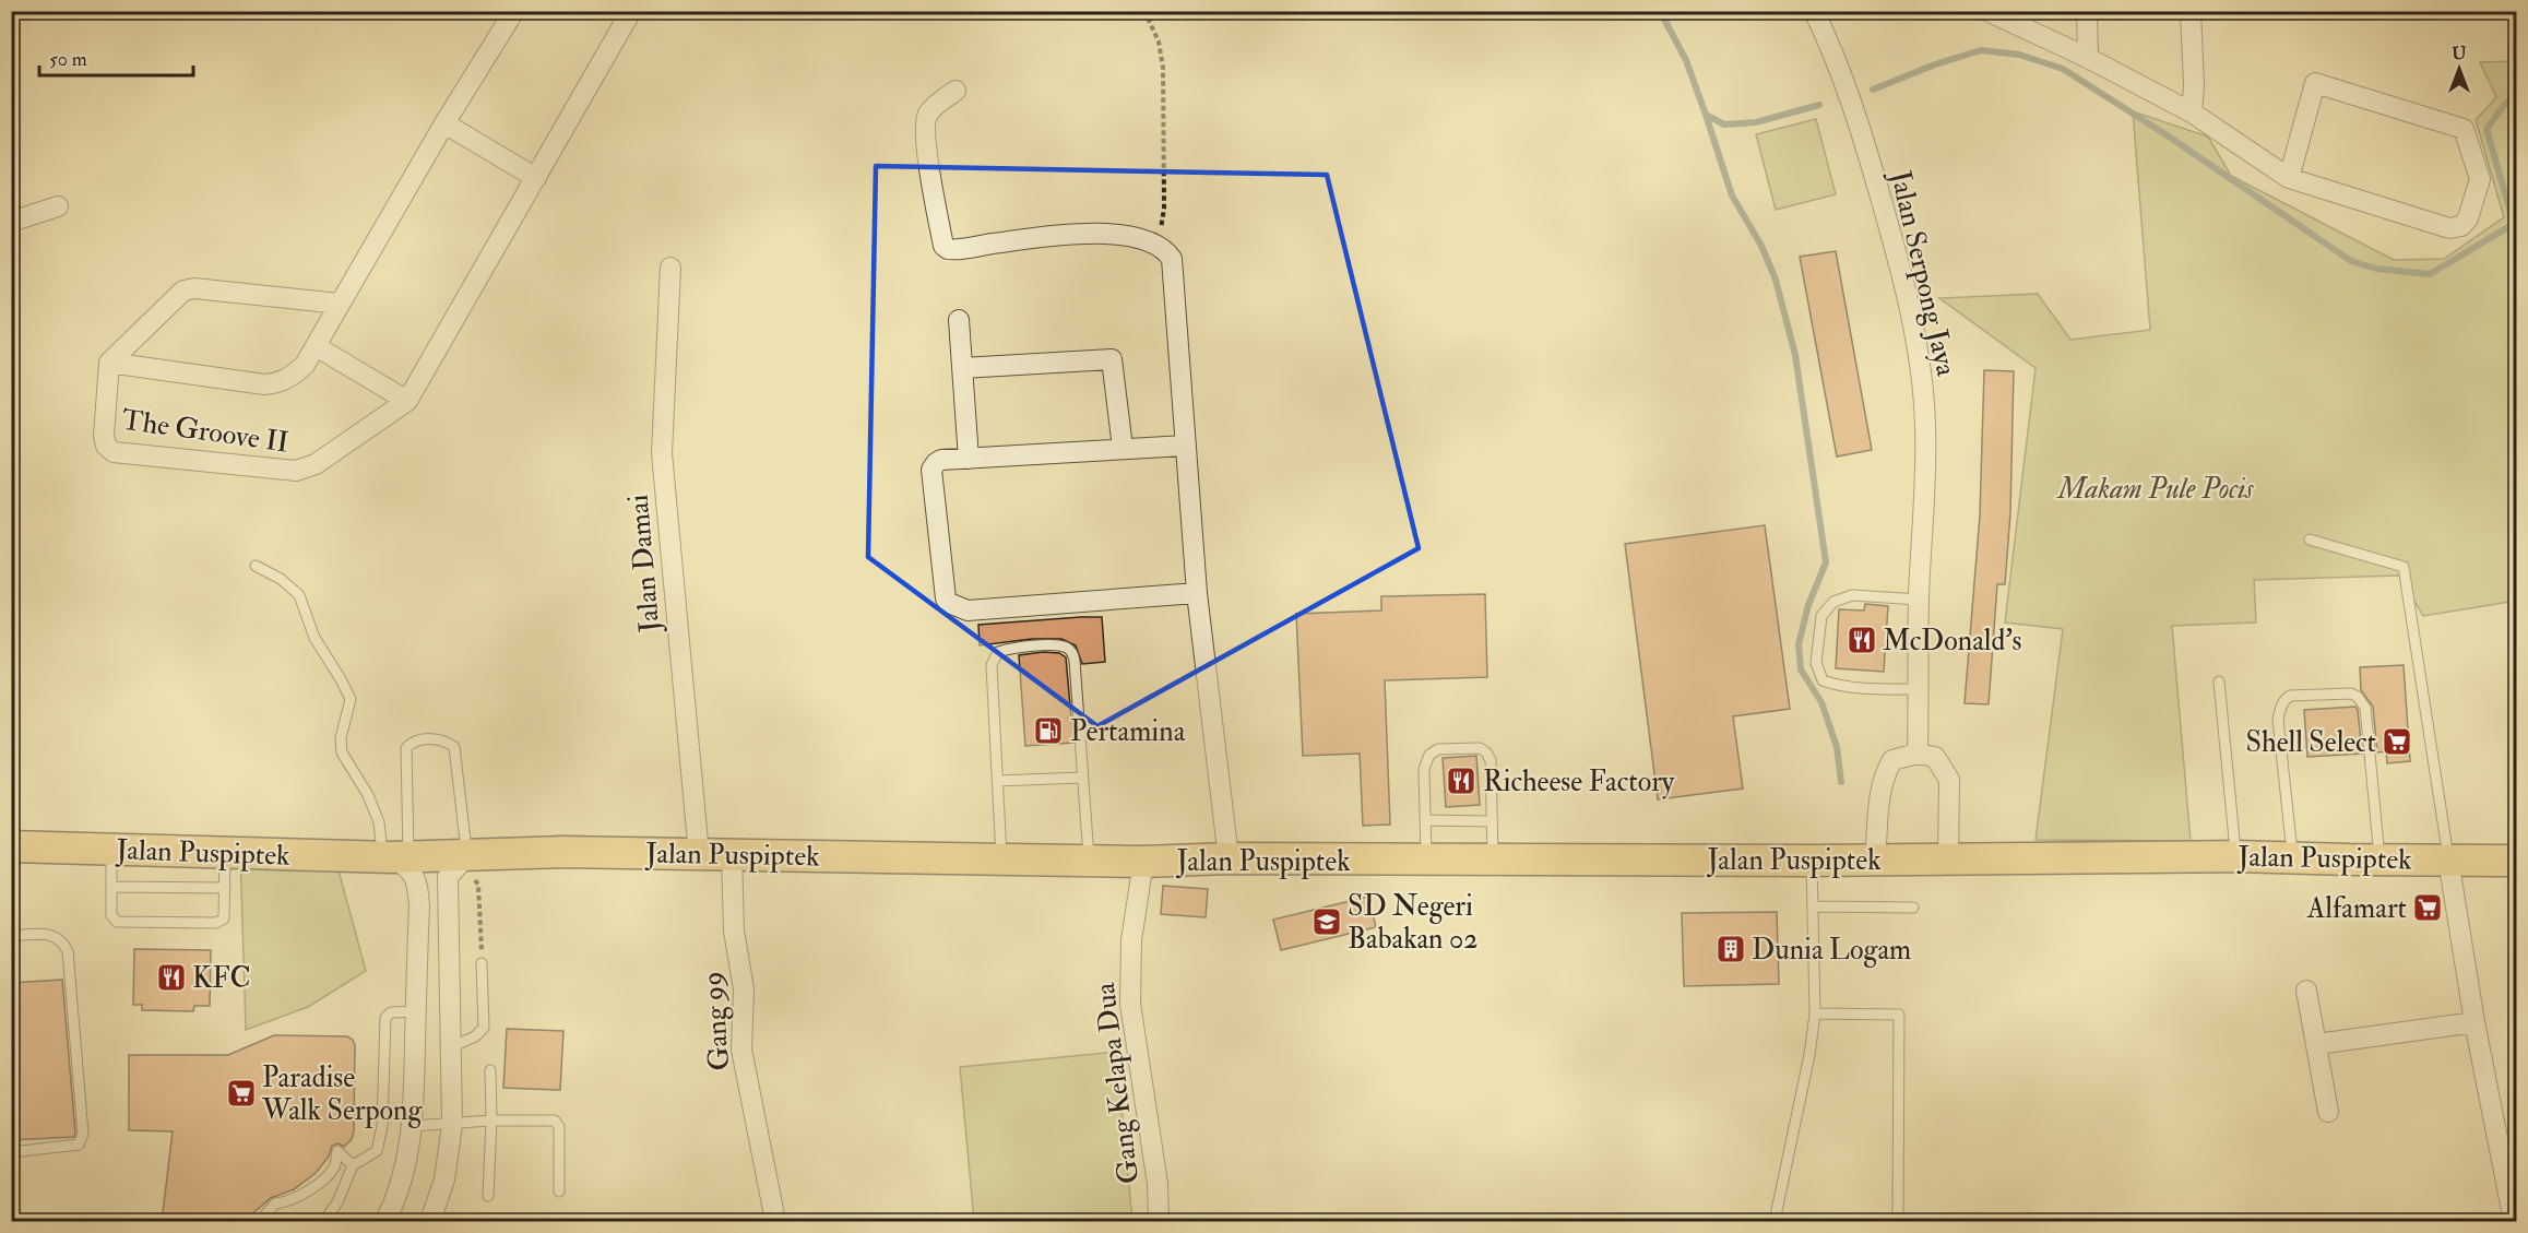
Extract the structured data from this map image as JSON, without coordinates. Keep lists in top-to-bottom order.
{
  "streets": {
    "main road": ["Jalan Puspiptek"],
    "street": [
      "Jalan Serpong Jaya",
      "The Groove II",
      "Jalan Damai",
      "Gang 99",
      "Gang Kelapa Dua"
    ]
  },
  "crossings": [
    ["Jalan Damai", "Jalan Puspiptek"],
    ["Jalan Puspiptek", "Gang 99"],
    ["Jalan Puspiptek", "Gang Kelapa Dua"]
  ],
  "parks": ["Makam Pule Pocis"],
  "places": {
    "restaurant": ["McDonald's", "Richeese Factory", "KFC"],
    "fuel station": ["Pertamina"],
    "supermarket": ["Shell Select", "Alfamart", "Paradise Walk Serpong"],
    "school or university": ["SD Negeri Babakan 02"],
    "building": ["Dunia Logam"]
  },
  "scale_bar": "50 m",
  "north": "top"
}
